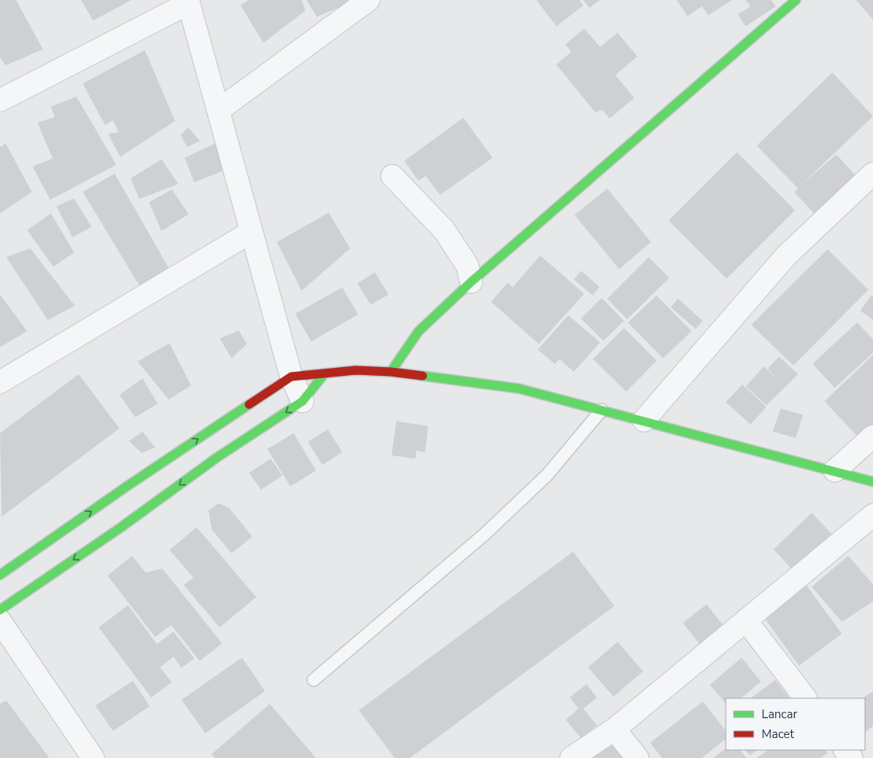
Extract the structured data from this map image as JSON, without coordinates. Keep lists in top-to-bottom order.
{
  "legend": ["Lancar", "Macet"]
}
